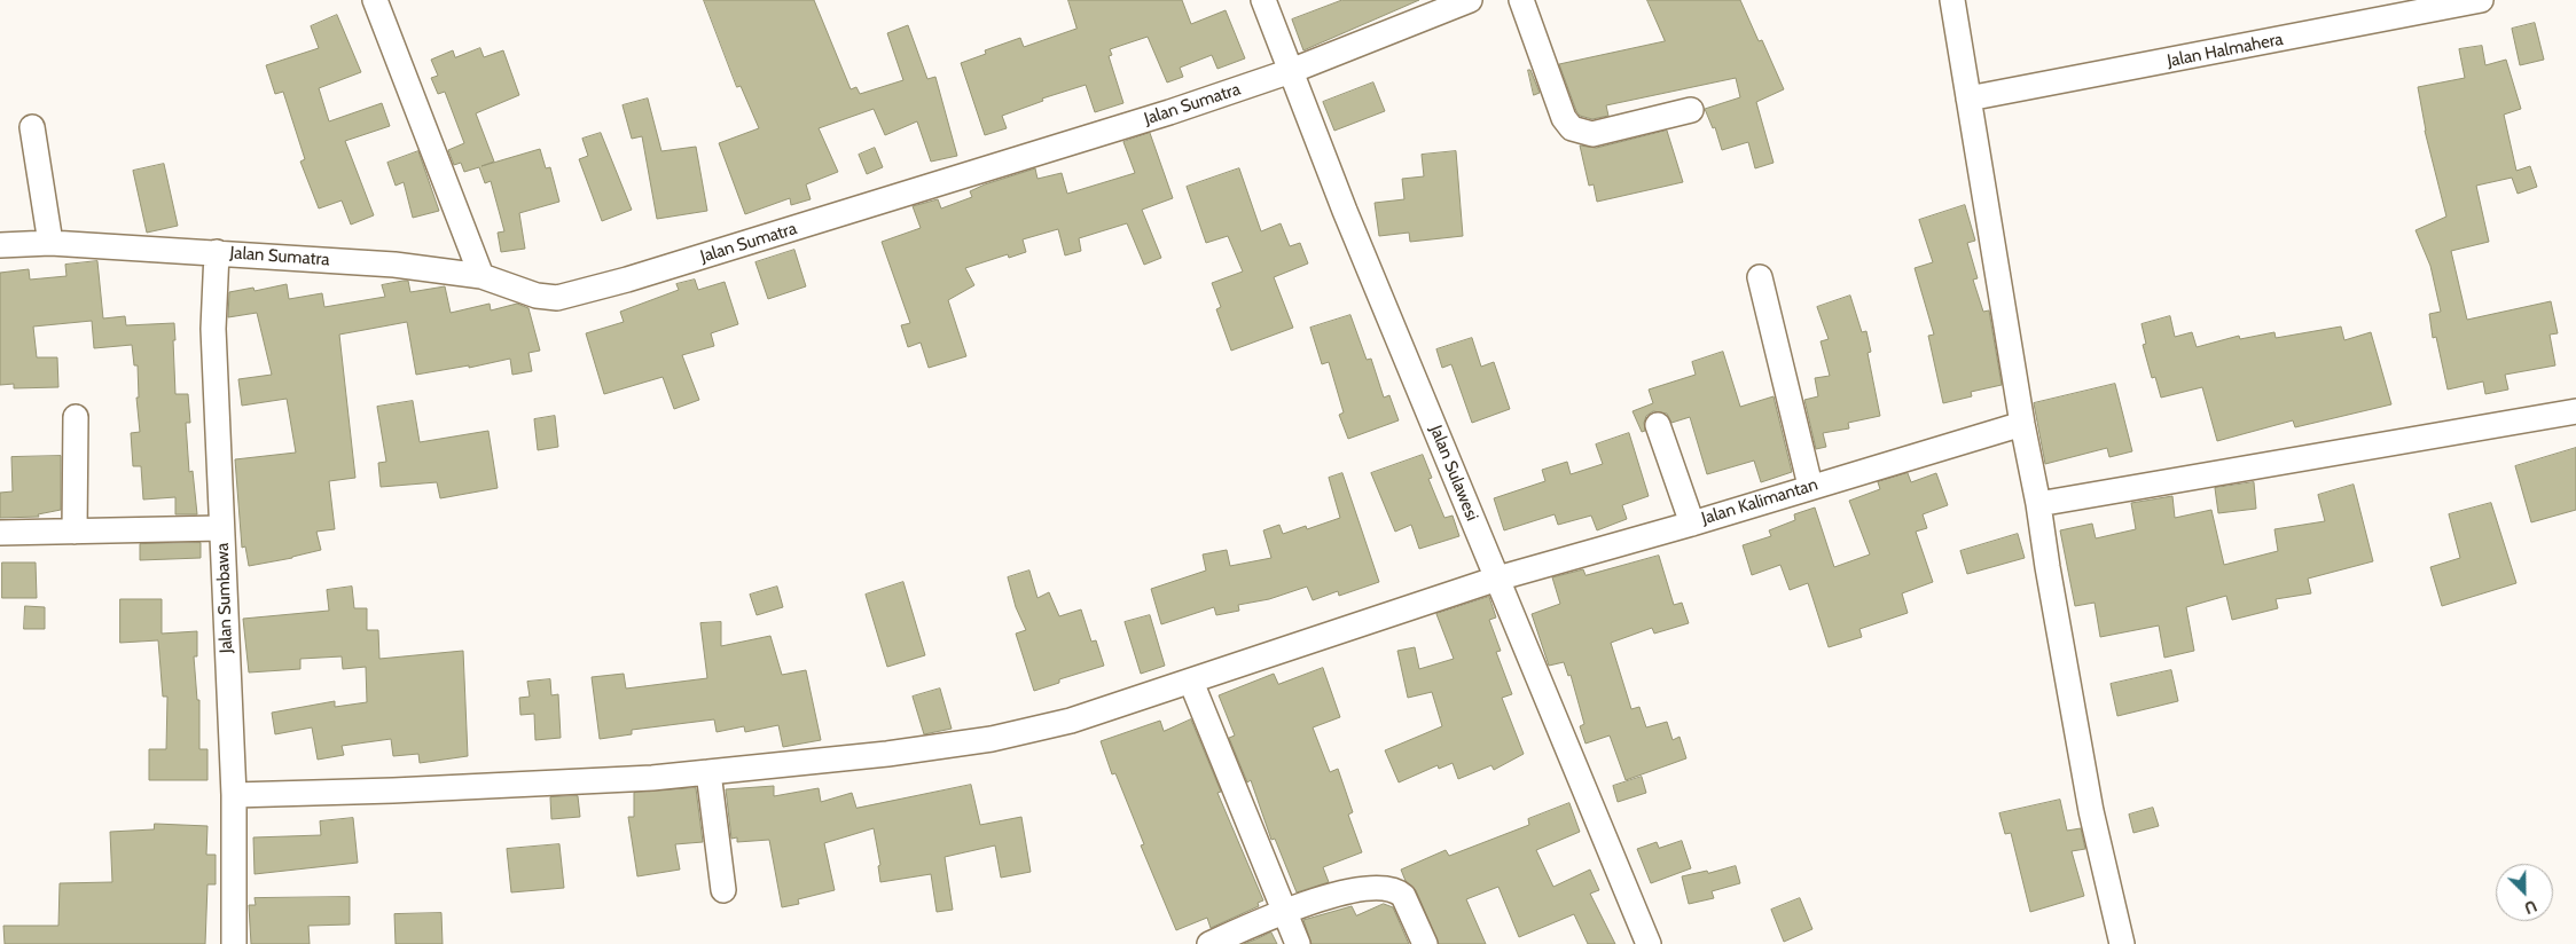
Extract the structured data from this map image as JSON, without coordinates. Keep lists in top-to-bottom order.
{
  "streets": {
    "street": [
      "Jalan Halmahera",
      "Jalan Sumatra",
      "Jalan Sulawesi",
      "Jalan Kalimantan",
      "Jalan Sumbawa"
    ]
  },
  "crossings": [
    ["Jalan Sumatra", "Jalan Sulawesi"],
    ["Jalan Sumatra", "Jalan Sumbawa"],
    ["Jalan Sulawesi", "Jalan Kalimantan"],
    ["Jalan Kalimantan", "Jalan Sumbawa"]
  ],
  "north": "bottom right"
}
